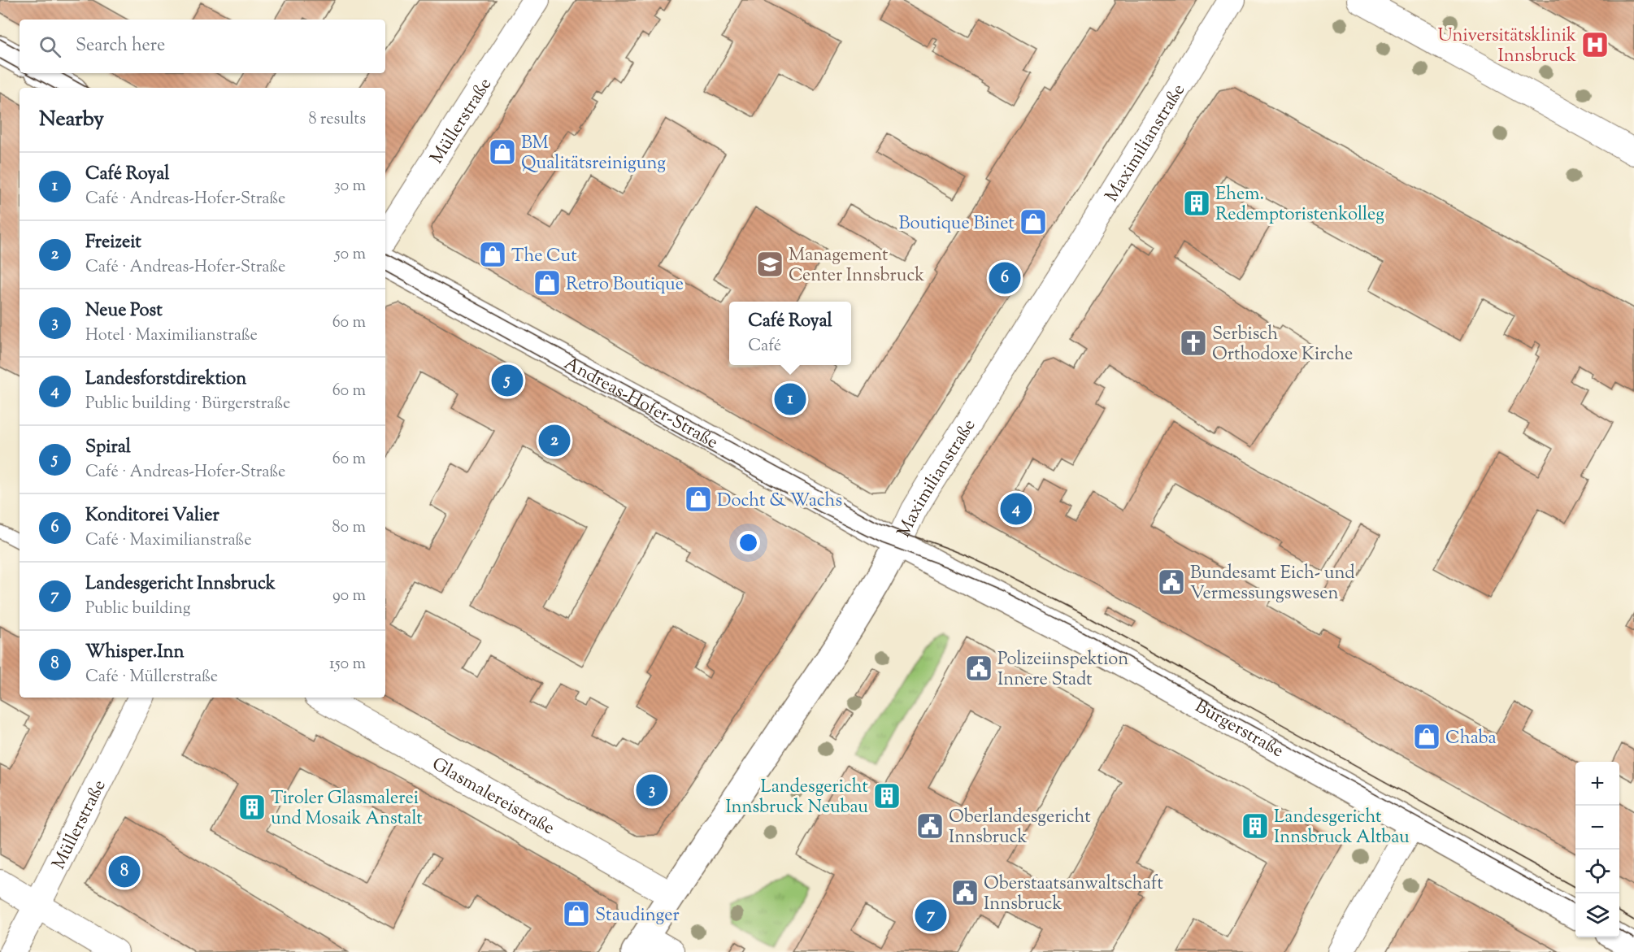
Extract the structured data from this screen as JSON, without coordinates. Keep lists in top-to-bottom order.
{
  "streets": {
    "street": [
      "Müllerstraße",
      "Maximilianstraße",
      "Andreas-Hofer-Straße",
      "Bürgerstraße",
      "Glasmalereistraße"
    ]
  },
  "crossings": [
    ["Maximilianstraße", "Andreas-Hofer-Straße"],
    ["Maximilianstraße", "Bürgerstraße"],
    ["Maximilianstraße", "Glasmalereistraße"],
    ["Andreas-Hofer-Straße", "Bürgerstraße"]
  ],
  "places": {
    "hospital": ["Universitätsklinik Innsbruck"],
    "shop": [
      "BM Qualitätsreinigung",
      "Boutique Binet",
      "The Cut",
      "Retro Boutique",
      "Docht & Wachs",
      "Chaba",
      "Staudinger"
    ],
    "building": [
      "Ehem. Redemptoristenkolleg",
      "Landesgericht Innsbruck Neubau",
      "Tiroler Glasmalerei und Mosaik Anstalt",
      "Landesgericht Innsbruck Altbau"
    ],
    "school or university": ["Management Center Innsbruck"],
    "church": ["Serbisch Orthodoxe Kirche"],
    "public building": [
      "Bundesamt Eich- und Vermessungswesen",
      "Polizeiinspektion Innere Stadt",
      "Oberlandesgericht Innsbruck",
      "Oberstaatsanwaltschaft Innsbruck"
    ]
  },
  "page": {
    "search": "Search here",
    "heading": ["Nearby", "8 results"],
    "list": [
      {
        "mark": "1",
        "name": "Café Royal",
        "note": "Café · Andreas-Hofer-Straße",
        "value": "30 m"
      },
      {
        "mark": "2",
        "name": "Freizeit",
        "note": "Café · Andreas-Hofer-Straße",
        "value": "50 m"
      },
      {
        "mark": "3",
        "name": "Neue Post",
        "note": "Hotel · Maximilianstraße",
        "value": "60 m"
      },
      {
        "mark": "4",
        "name": "Landesforstdirektion",
        "note": "Public building · Bürgerstraße",
        "value": "60 m"
      },
      {
        "mark": "5",
        "name": "Spiral",
        "note": "Café · Andreas-Hofer-Straße",
        "value": "60 m"
      },
      {
        "mark": "6",
        "name": "Konditorei Valier",
        "note": "Café · Maximilianstraße",
        "value": "80 m"
      },
      {
        "mark": "7",
        "name": "Landesgericht Innsbruck",
        "note": "Public building",
        "value": "90 m"
      },
      {
        "mark": "8",
        "name": "Whisper.Inn",
        "note": "Café · Müllerstraße",
        "value": "150 m"
      }
    ],
    "pins": [
      "6",
      "5",
      "1",
      "2",
      "4",
      "3",
      "8",
      "7"
    ],
    "popup": ["Café Royal", "Café"],
    "map_buttons": ["+", "−"]
  }
}
